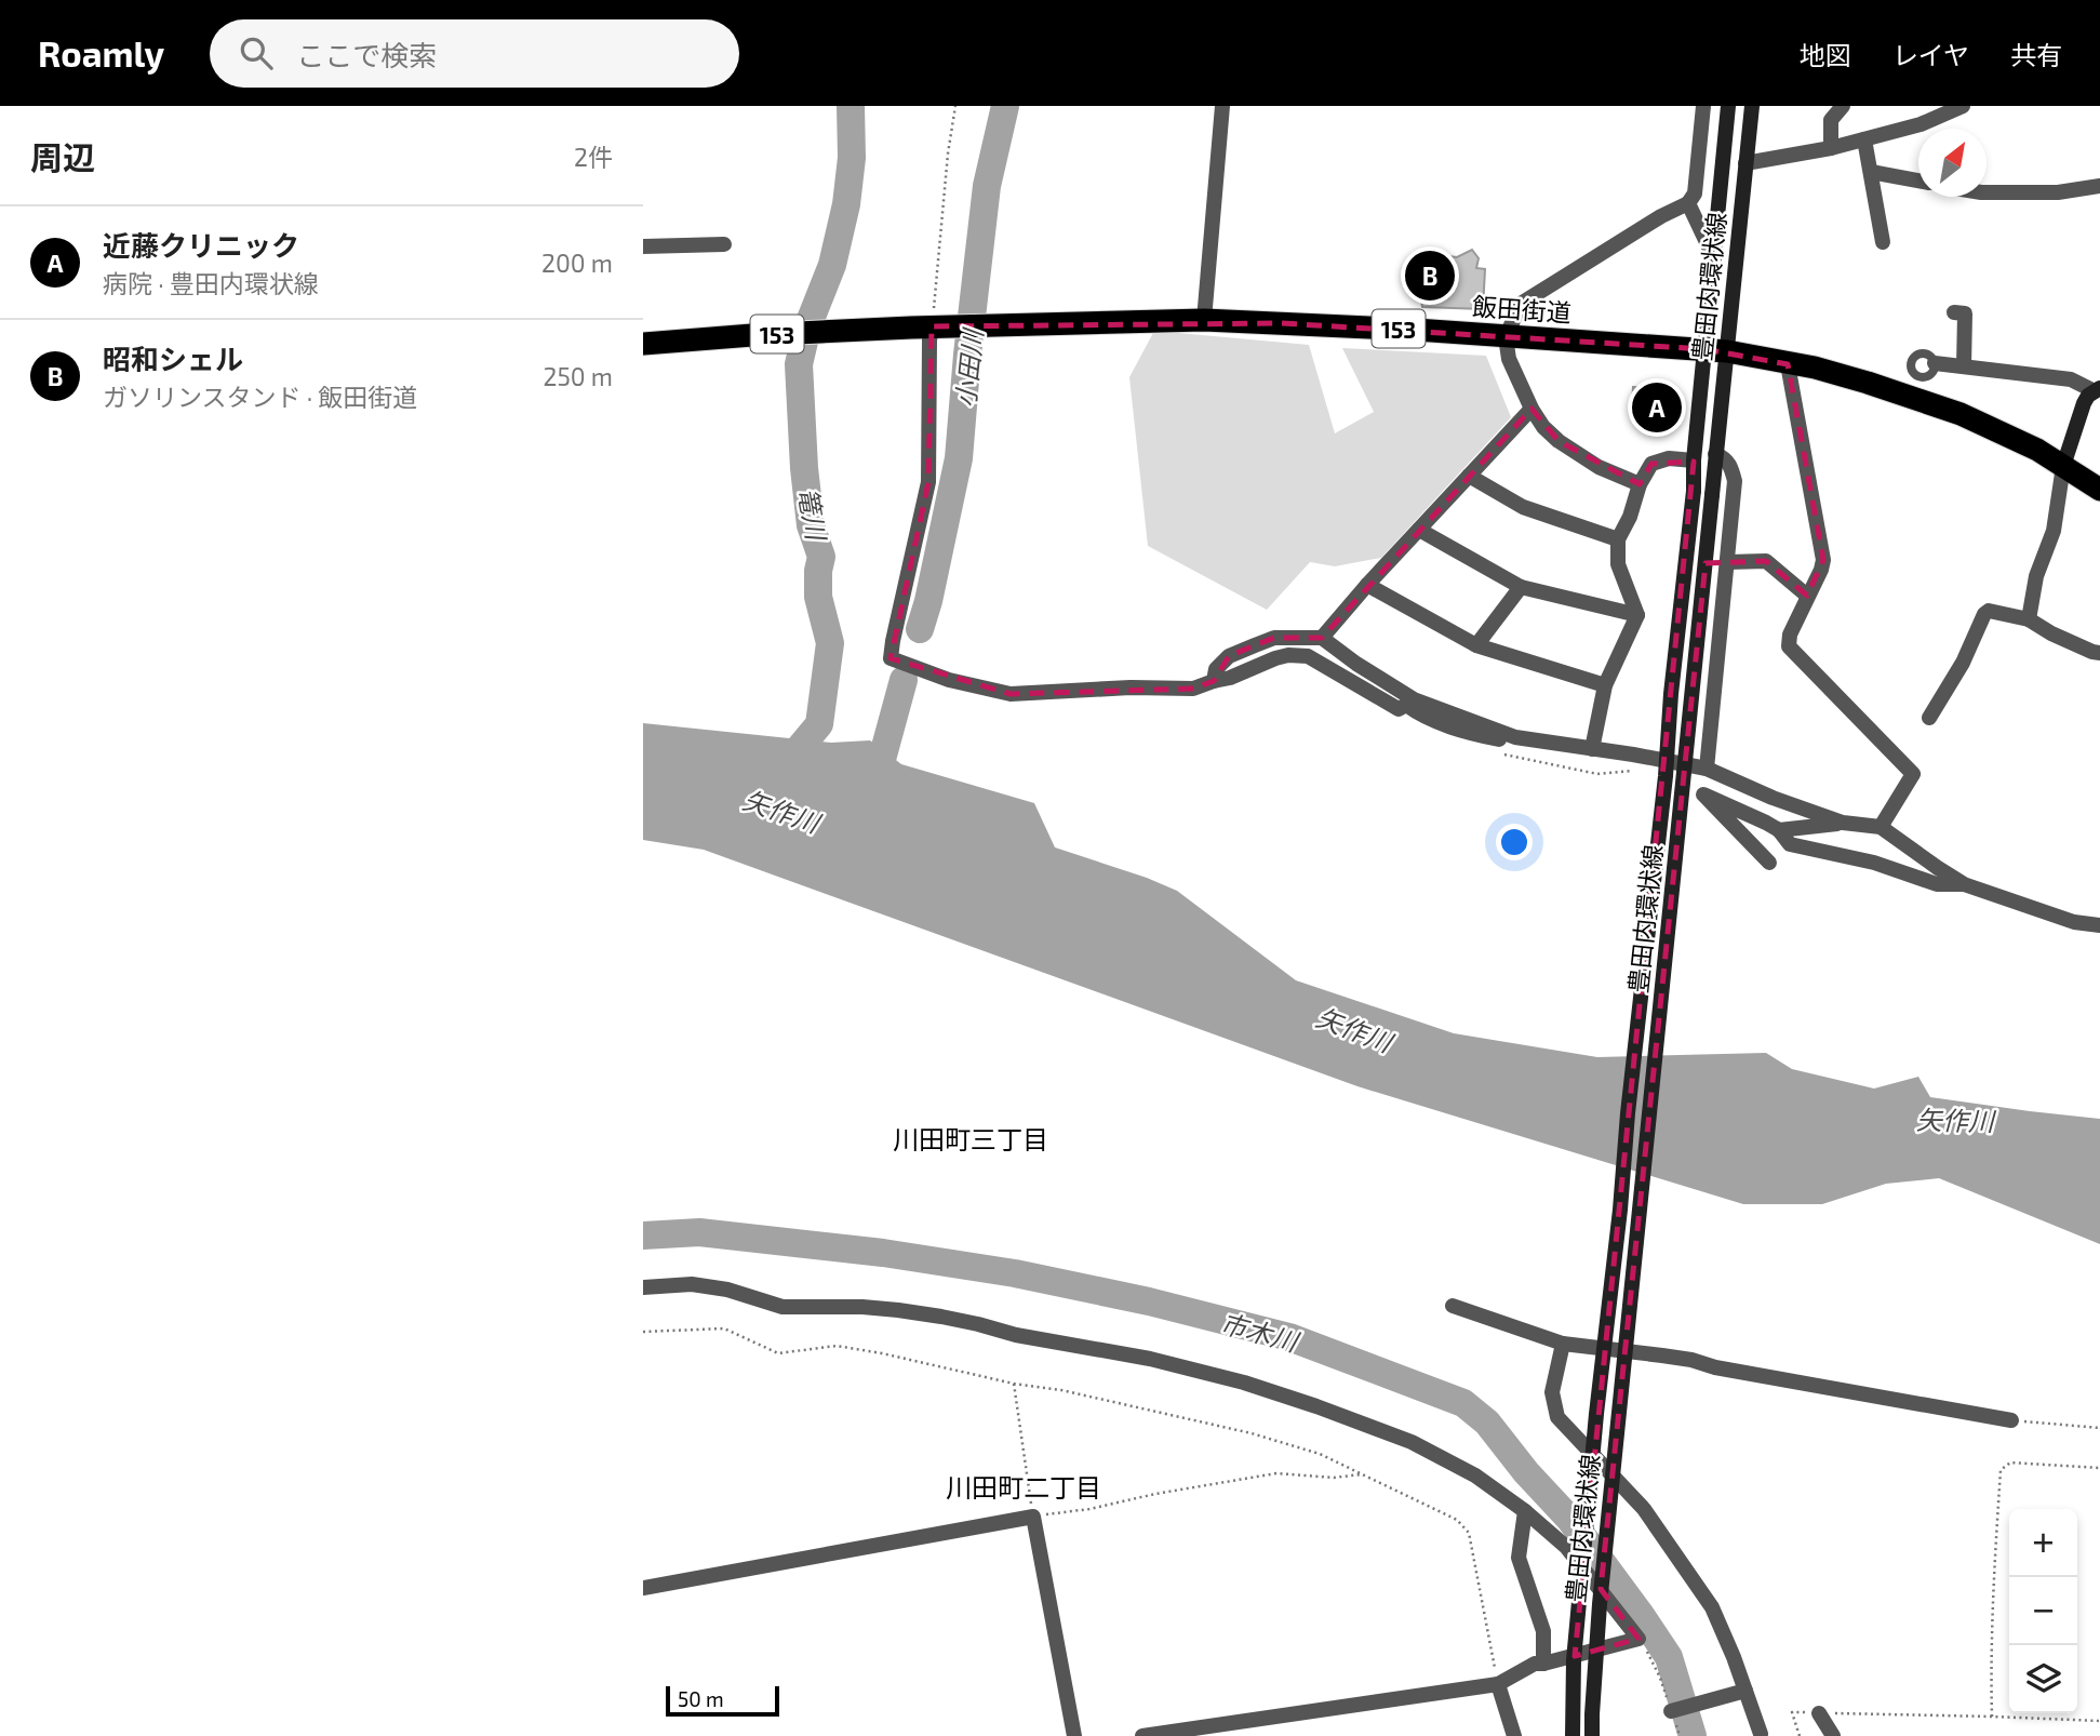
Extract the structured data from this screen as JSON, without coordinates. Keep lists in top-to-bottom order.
{
  "streets": {
    "highway": ["飯田街道", "153"],
    "street": ["豊田内環状線"]
  },
  "crossings": [
    ["豊田内環状線", "飯田街道"],
    ["飯田街道", "153"]
  ],
  "districts": ["川田町三丁目", "川田町二丁目"],
  "water": [
    "小田川",
    "篭川",
    "矢作川",
    "市木川"
  ],
  "scale_bar": "50 m",
  "north": "top right",
  "page": {
    "header": "Roamly",
    "search": "ここで検索",
    "nav": ["地図", "レイヤ", "共有"],
    "heading": ["周辺", "2件"],
    "list": [
      {
        "mark": "A",
        "name": "近藤クリニック",
        "note": "病院 · 豊田内環状線",
        "value": "200 m"
      },
      {
        "mark": "B",
        "name": "昭和シェル",
        "note": "ガソリンスタンド · 飯田街道",
        "value": "250 m"
      }
    ],
    "pins": ["B", "A"],
    "map_buttons": ["+", "−"],
    "scale": "50 m"
  }
}
